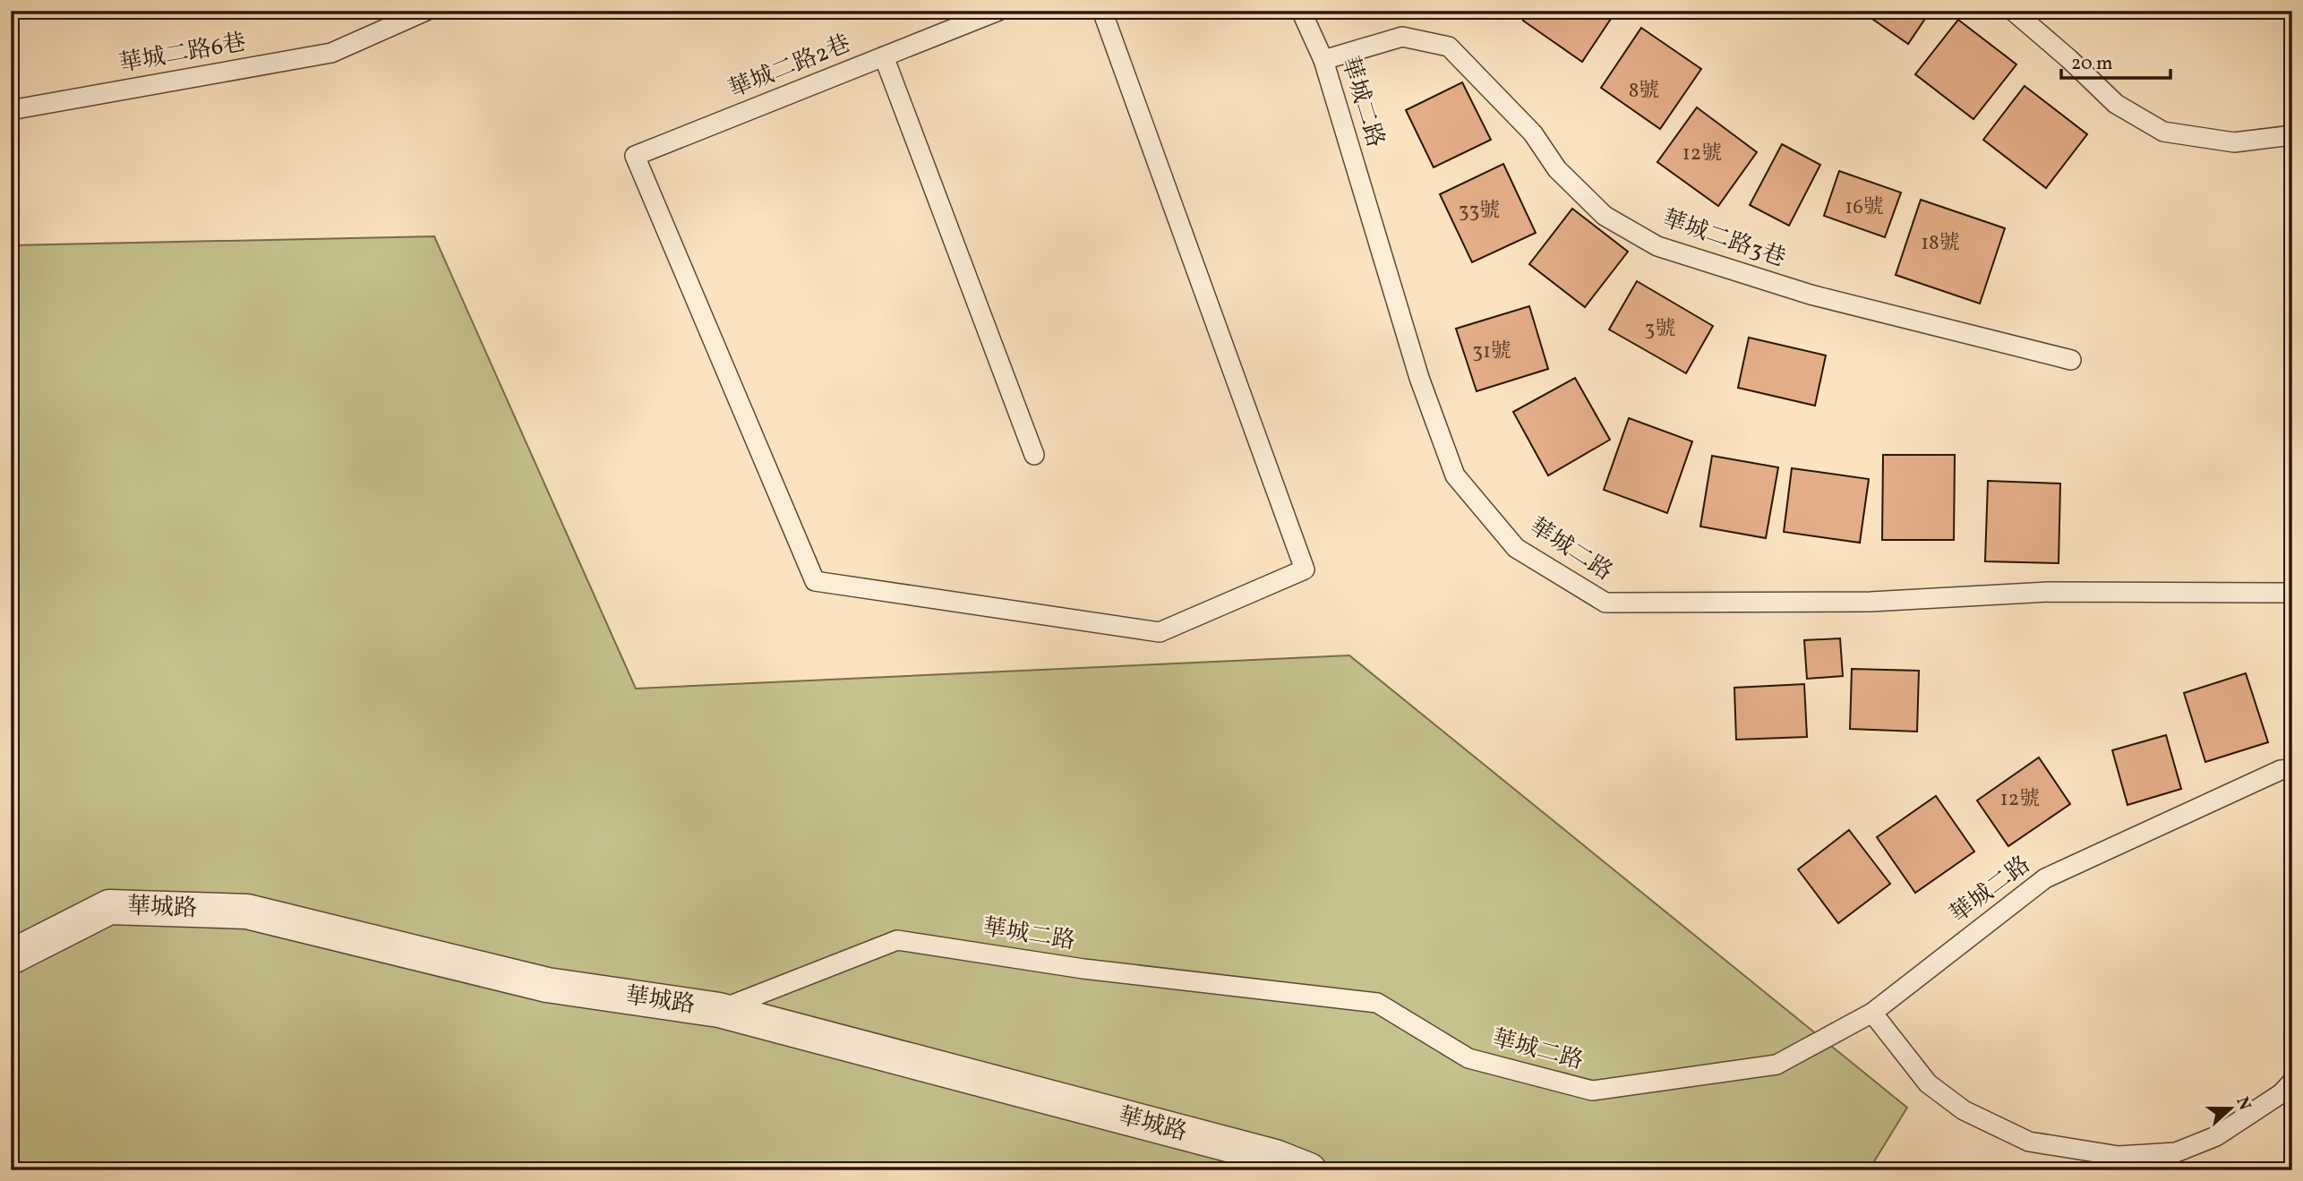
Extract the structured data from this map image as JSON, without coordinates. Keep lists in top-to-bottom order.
{
  "streets": {
    "street": ["華城路"],
    "lane": [
      "華城二路6巷",
      "華城二路2巷",
      "華城二路",
      "華城二路3巷"
    ]
  },
  "crossings": [
    ["華城二路", "華城二路3巷"],
    ["華城二路", "華城路"]
  ],
  "house_numbers": [
    "8號",
    "12號",
    "16號",
    "33號",
    "18號",
    "3號",
    "31號",
    "12號"
  ],
  "scale_bar": "20 m",
  "north": "right"
}
